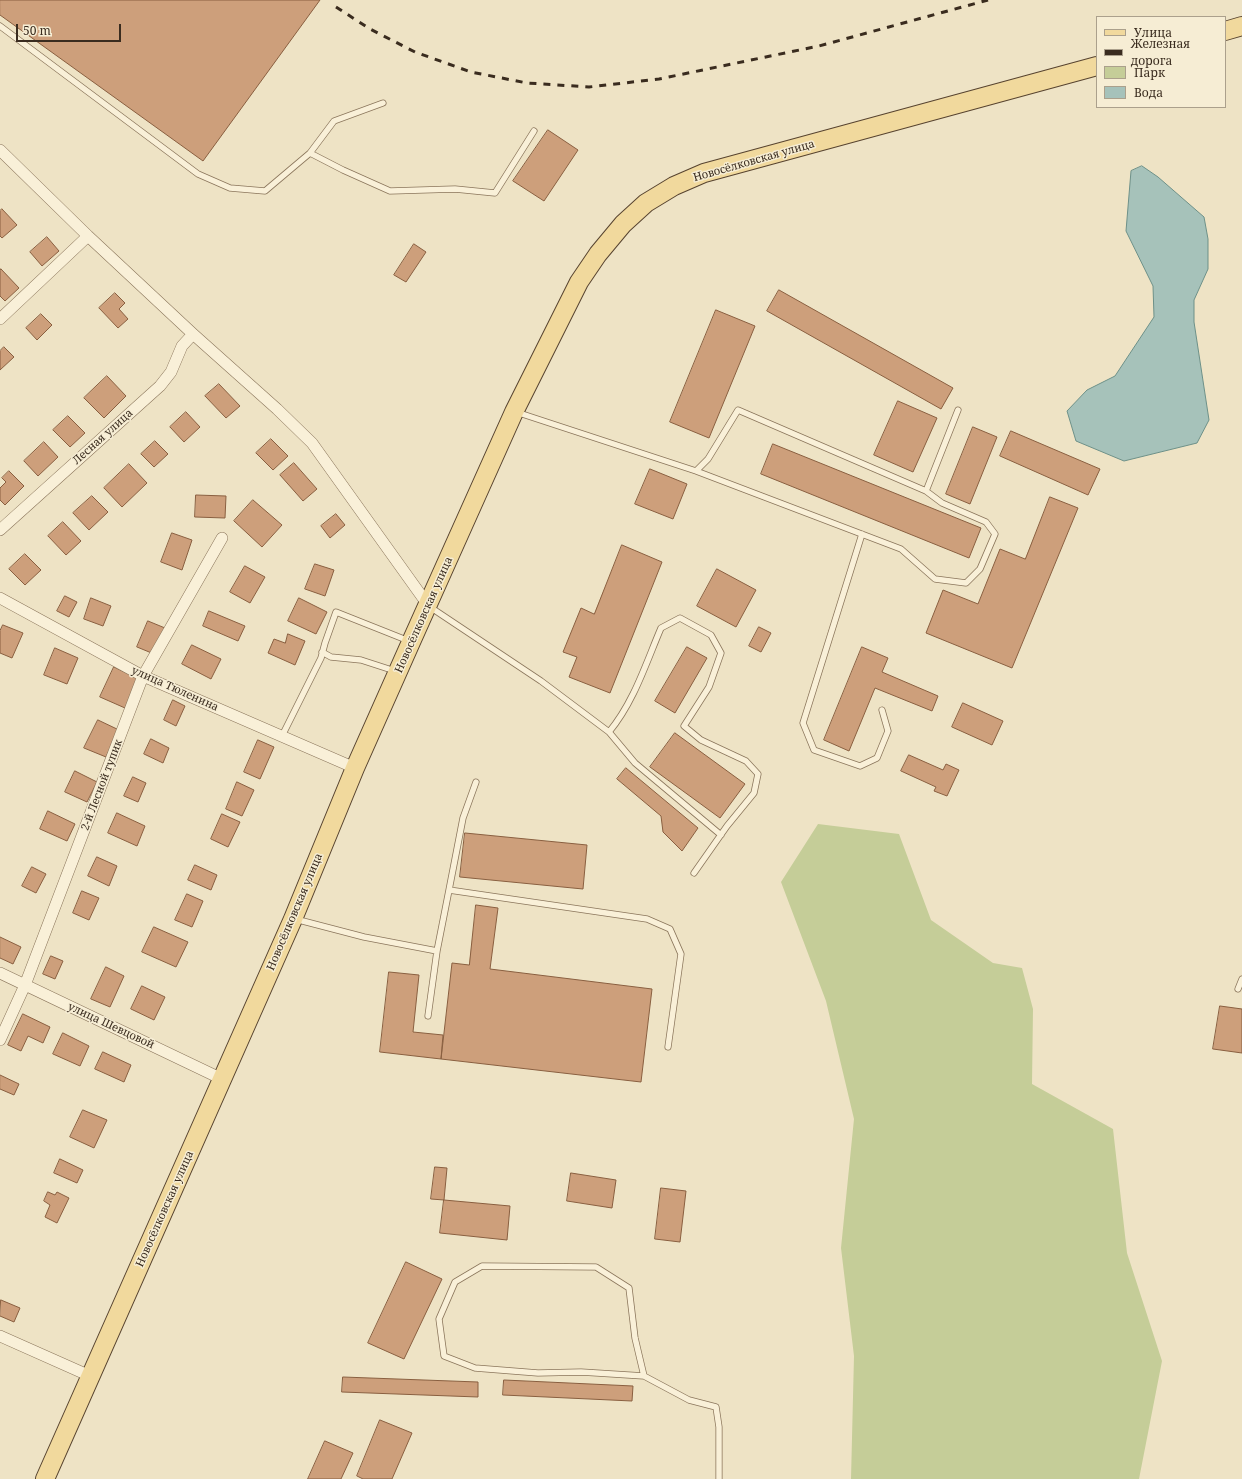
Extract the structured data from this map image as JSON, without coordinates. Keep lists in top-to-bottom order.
{
  "streets": {
    "main road": ["Новосёлковская улица"],
    "street": [
      "Лесная улица",
      "улица Тюленина",
      "2-й Лесной тупик",
      "улица Шевцовой"
    ]
  },
  "crossings": [
    ["Новосёлковская улица", "улица Тюленина"],
    ["Новосёлковская улица", "улица Шевцовой"],
    ["улица Тюленина", "2-й Лесной тупик"],
    ["2-й Лесной тупик", "улица Шевцовой"]
  ],
  "legend": [
    "Улица",
    "Железная дорога",
    "Парк",
    "Вода"
  ],
  "scale_bar": "50 m"
}
